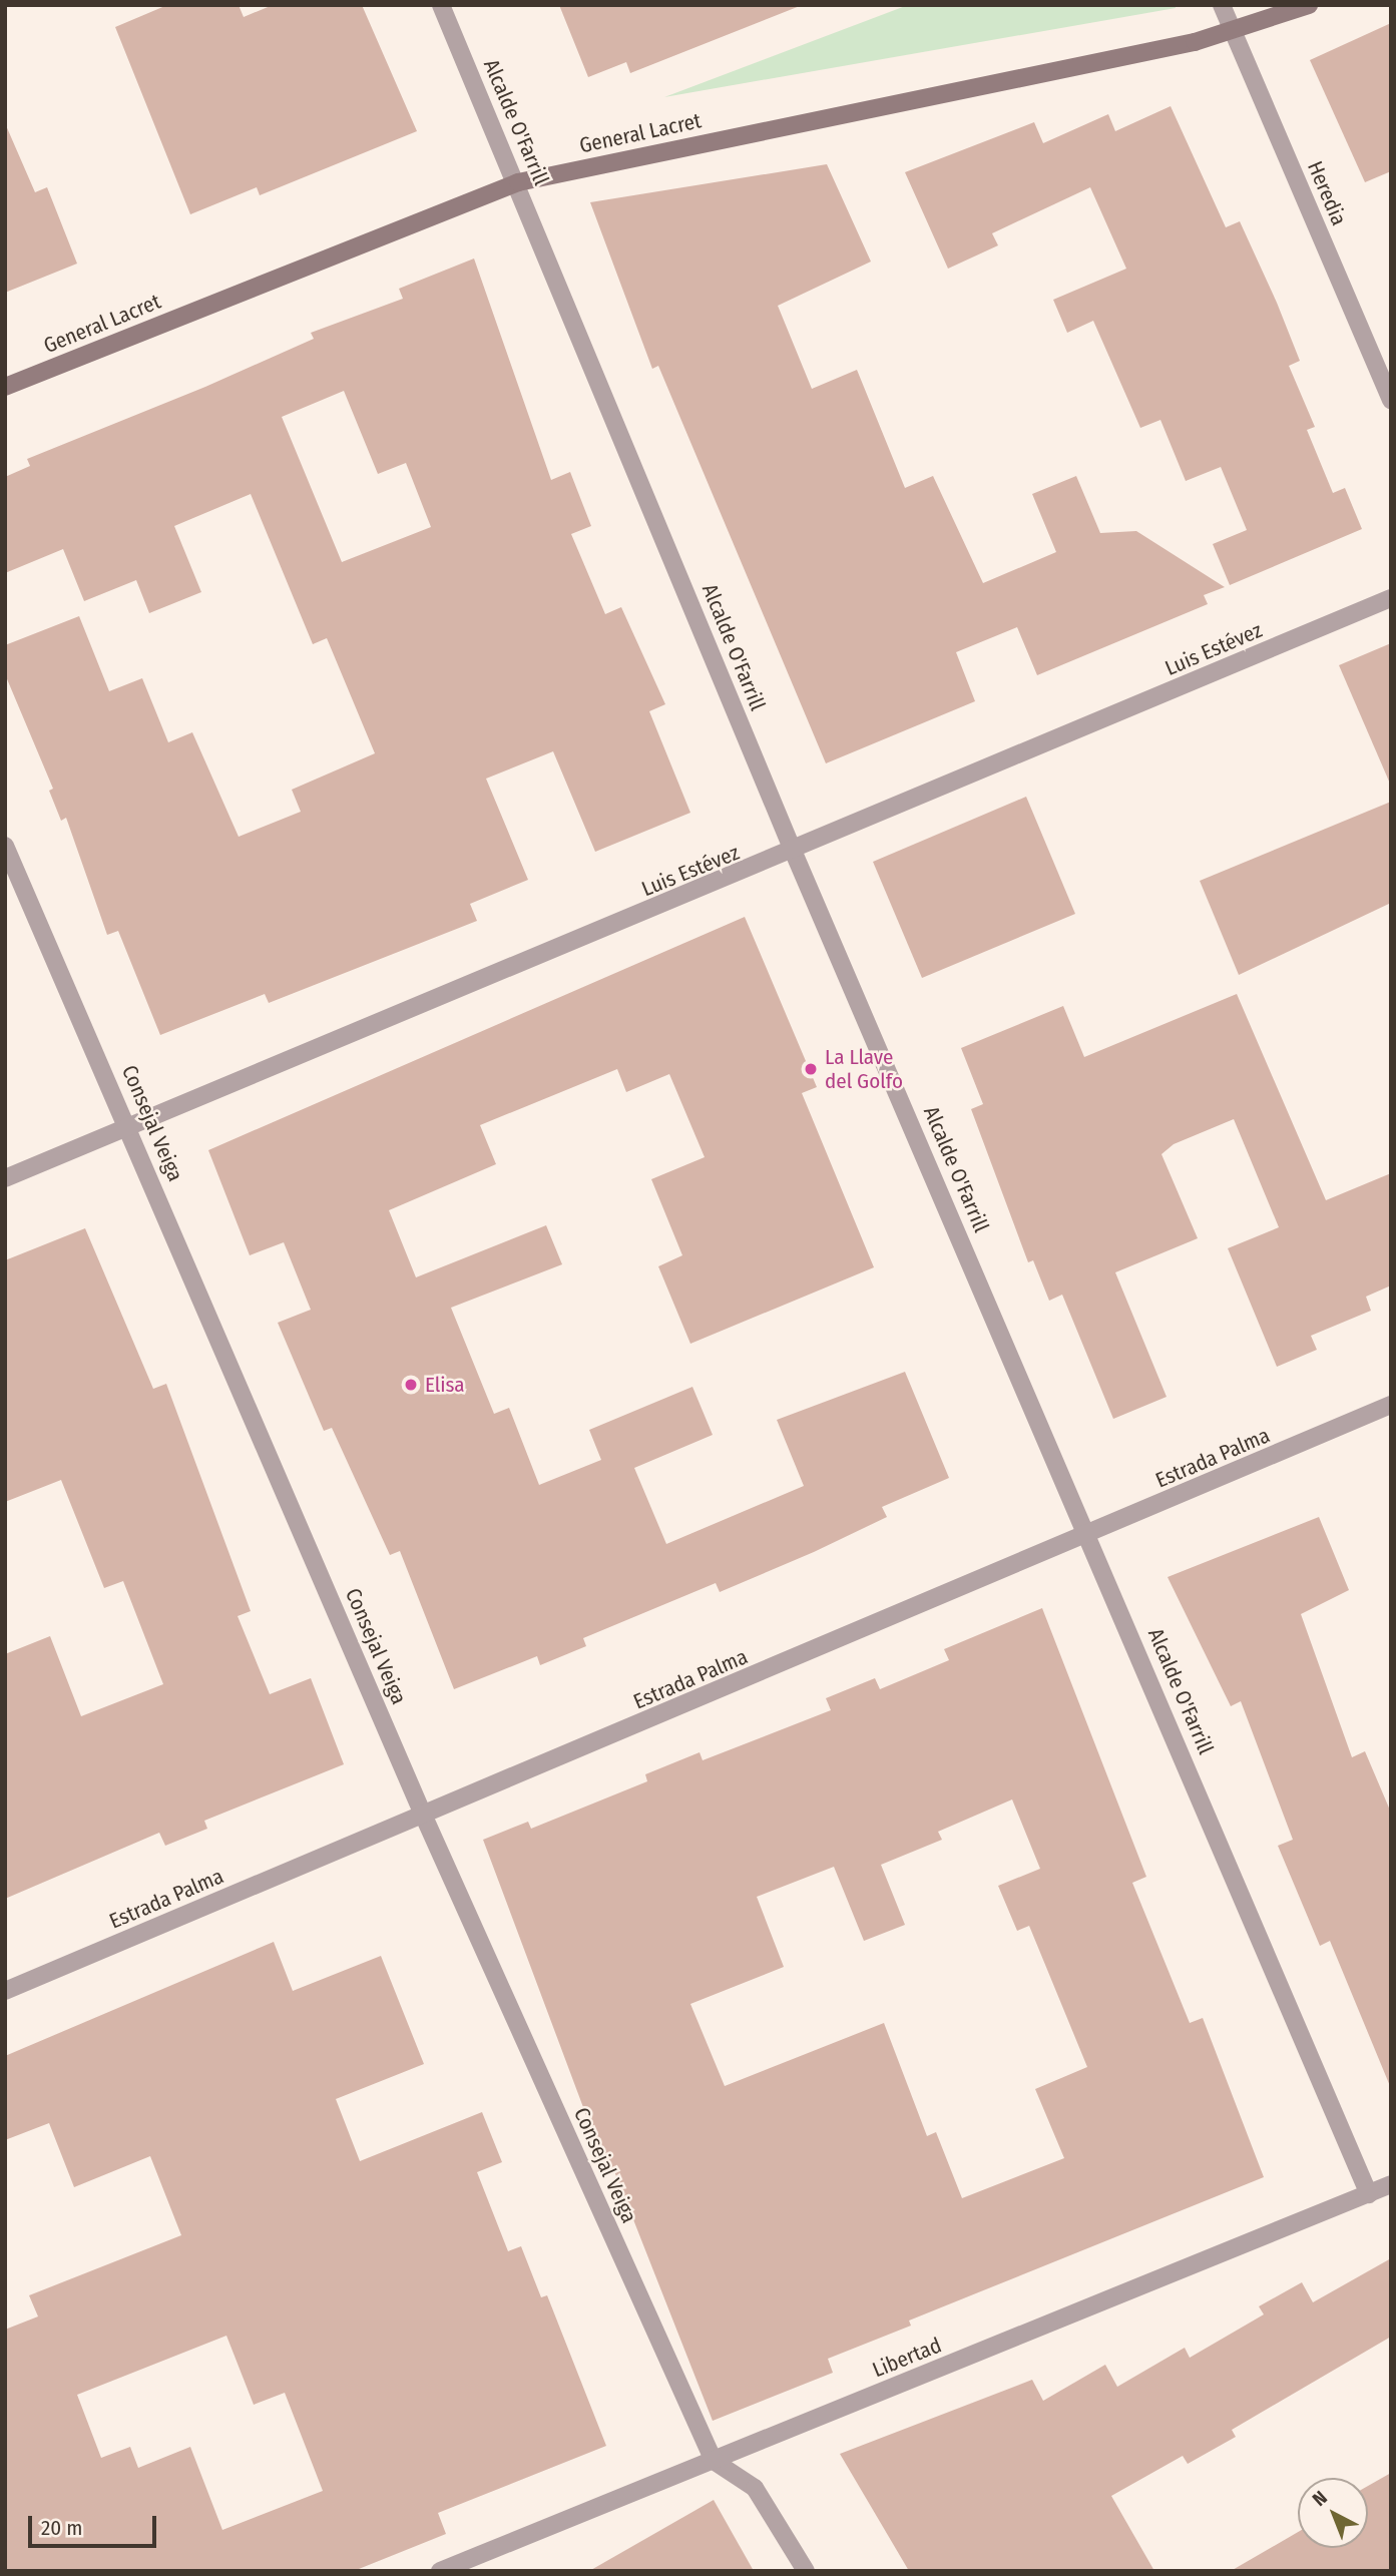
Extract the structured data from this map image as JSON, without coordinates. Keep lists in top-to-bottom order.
{
  "streets": {
    "main road": ["General Lacret"],
    "street": [
      "Alcalde O'Farrill",
      "Heredia",
      "Luis Estévez",
      "Consejal Veiga",
      "Estrada Palma",
      "Libertad"
    ]
  },
  "crossings": [
    ["Alcalde O'Farrill", "General Lacret"],
    ["Alcalde O'Farrill", "Luis Estévez"],
    ["Alcalde O'Farrill", "Estrada Palma"],
    ["Alcalde O'Farrill", "Libertad"],
    ["General Lacret", "Heredia"],
    ["Luis Estévez", "Consejal Veiga"],
    ["Consejal Veiga", "Estrada Palma"],
    ["Consejal Veiga", "Libertad"]
  ],
  "places": ["La Llave del Golfo", "Elisa"],
  "scale_bar": "20 m",
  "north": "top left"
}
